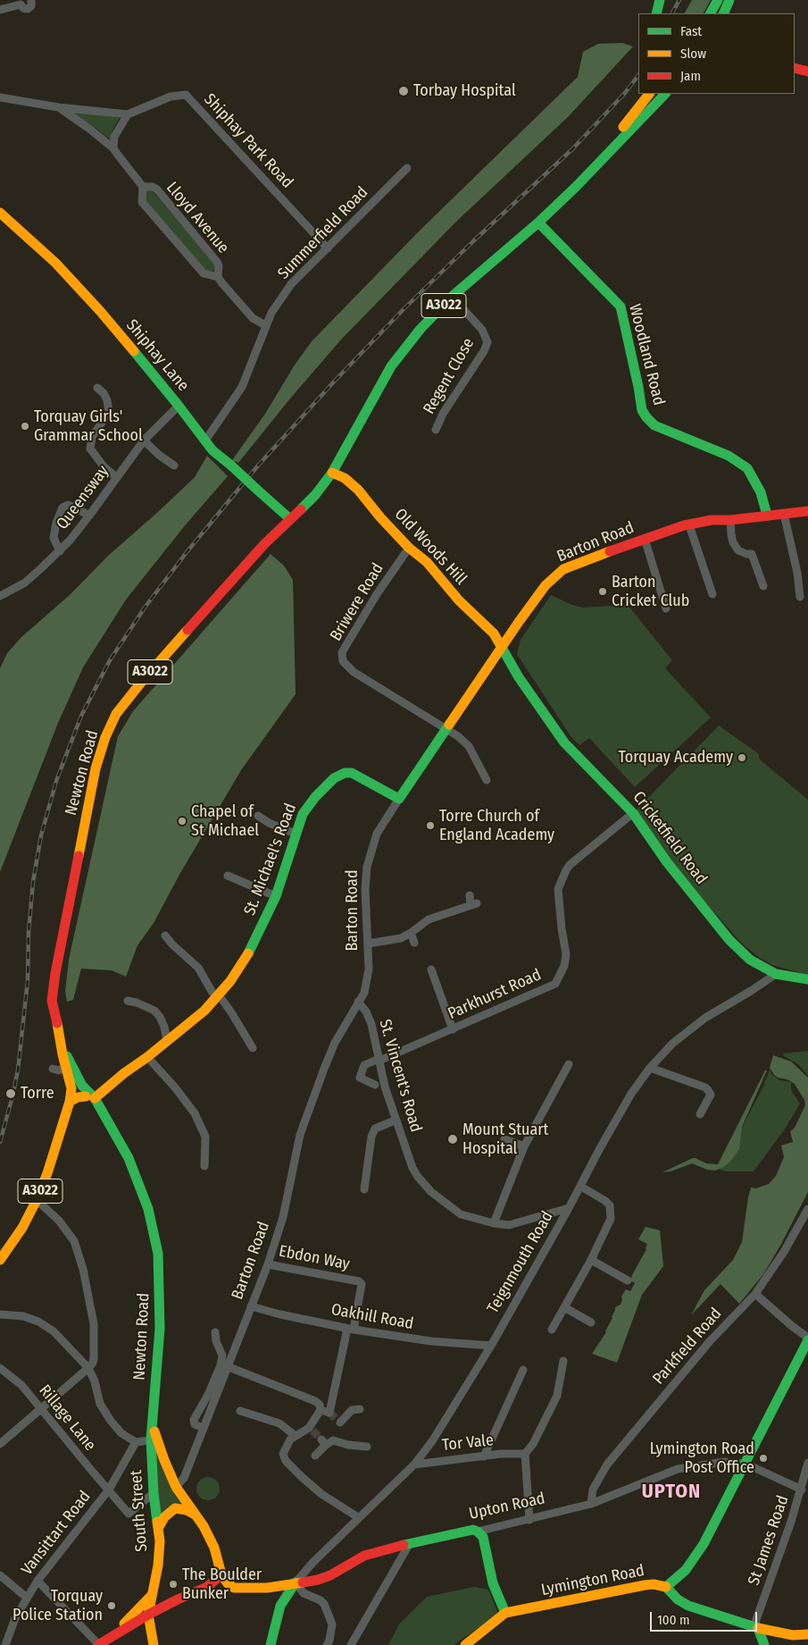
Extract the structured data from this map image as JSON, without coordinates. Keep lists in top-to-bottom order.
{
  "streets": {
    "street": [
      "Shiphay Park Road",
      "Lloyd Avenue",
      "Summerfield Road",
      "A3022",
      "Woodland Road",
      "Shiphay Lane",
      "Regent Close",
      "Queensway",
      "Barton Road",
      "Old Woods Hill",
      "Briwere Road",
      "Newton Road",
      "Cricketfield Road",
      "St. Michael's Road",
      "Parkhurst Road",
      "St. Vincent's Road",
      "Ebdon Way",
      "Teignmouth Road",
      "Oakhill Road",
      "Parkfield Road",
      "Rillage Lane",
      "Tor Vale",
      "Upton Road",
      "South Street",
      "Vansittart Road",
      "St James Road",
      "Lymington Road"
    ]
  },
  "crossings": [
    ["Shiphay Park Road", "Lloyd Avenue"],
    ["Shiphay Park Road", "Summerfield Road"],
    ["Lloyd Avenue", "Summerfield Road"],
    ["Summerfield Road", "Shiphay Lane"],
    ["A3022", "Woodland Road"],
    ["A3022", "Regent Close"],
    ["A3022", "Old Woods Hill"],
    ["A3022", "Newton Road"],
    ["Woodland Road", "Barton Road"],
    ["Shiphay Lane", "Queensway"],
    ["Shiphay Lane", "Newton Road"],
    ["Barton Road", "Old Woods Hill"],
    ["Barton Road", "Briwere Road"],
    ["Barton Road", "Newton Road"],
    ["Barton Road", "Cricketfield Road"],
    ["Barton Road", "St. Michael's Road"],
    ["Barton Road", "St. Vincent's Road"],
    ["Barton Road", "Ebdon Way"],
    ["Barton Road", "Oakhill Road"],
    ["Old Woods Hill", "Briwere Road"],
    ["Old Woods Hill", "Newton Road"],
    ["Old Woods Hill", "Cricketfield Road"],
    ["Newton Road", "St. Michael's Road"],
    ["Newton Road", "Upton Road"],
    ["Newton Road", "South Street"],
    ["Cricketfield Road", "Parkhurst Road"],
    ["Cricketfield Road", "Teignmouth Road"],
    ["Parkhurst Road", "St. Vincent's Road"],
    ["St. Vincent's Road", "Teignmouth Road"],
    ["Ebdon Way", "Oakhill Road"],
    ["Teignmouth Road", "Oakhill Road"],
    ["Teignmouth Road", "Tor Vale"],
    ["Teignmouth Road", "Upton Road"],
    ["Parkfield Road", "Upton Road"],
    ["Rillage Lane", "South Street"],
    ["Rillage Lane", "Vansittart Road"],
    ["Upton Road", "St James Road"],
    ["Upton Road", "Lymington Road"]
  ],
  "districts": ["UPTON"],
  "places": [
    "Torbay Hospital",
    "Torquay Girls' Grammar School",
    "Barton Cricket Club",
    "Torquay Academy",
    "Chapel of St Michael",
    "Torre Church of England Academy",
    "Torre",
    "Mount Stuart Hospital",
    "Lymington Road Post Office",
    "The Boulder Bunker",
    "Torquay Police Station"
  ],
  "legend": ["Fast", "Slow", "Jam"],
  "scale_bar": "100 m"
}
